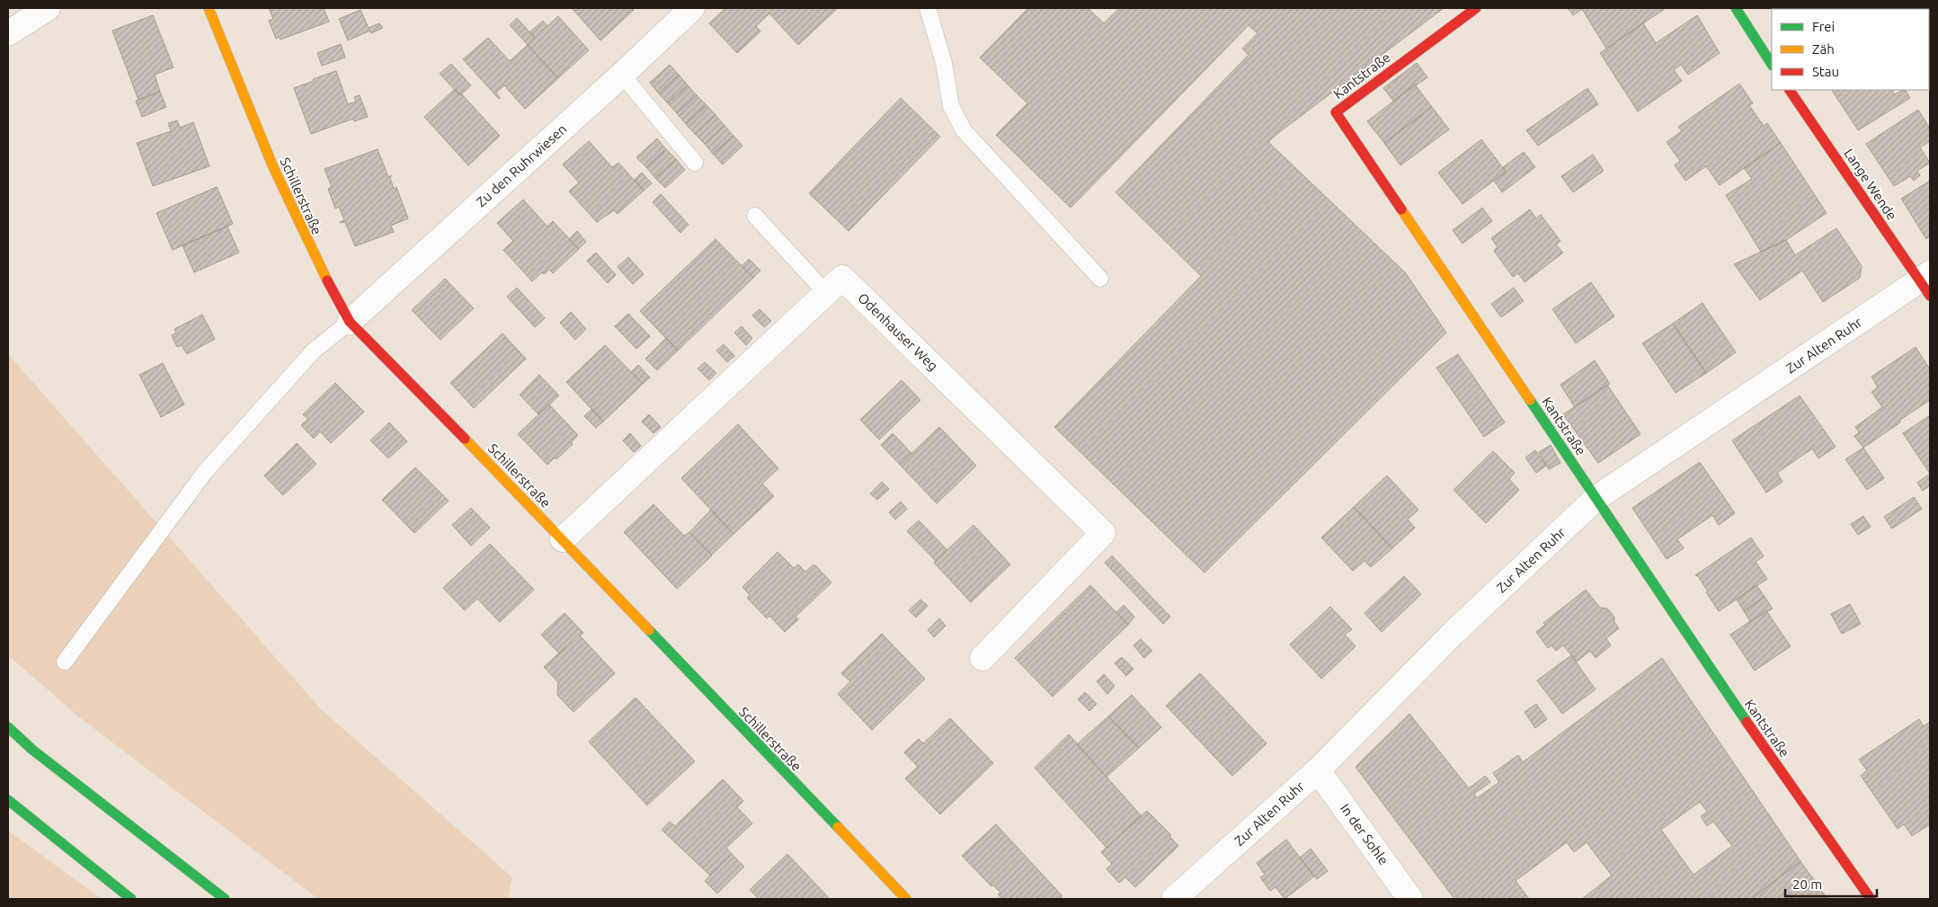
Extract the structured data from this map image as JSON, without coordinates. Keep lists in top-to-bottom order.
{
  "streets": {
    "main road": ["Kantstraße", "Lange Wende", "Schillerstraße"],
    "street": [
      "Zu den Ruhrwiesen",
      "Odenhauser Weg",
      "Zur Alten Ruhr",
      "In der Sohle"
    ]
  },
  "crossings": [
    ["Kantstraße", "Zur Alten Ruhr"],
    ["Zu den Ruhrwiesen", "Schillerstraße"],
    ["Lange Wende", "Zur Alten Ruhr"],
    ["Schillerstraße", "Odenhauser Weg"],
    ["Zur Alten Ruhr", "In der Sohle"]
  ],
  "legend": ["Frei", "Zäh", "Stau"],
  "scale_bar": "20 m"
}
